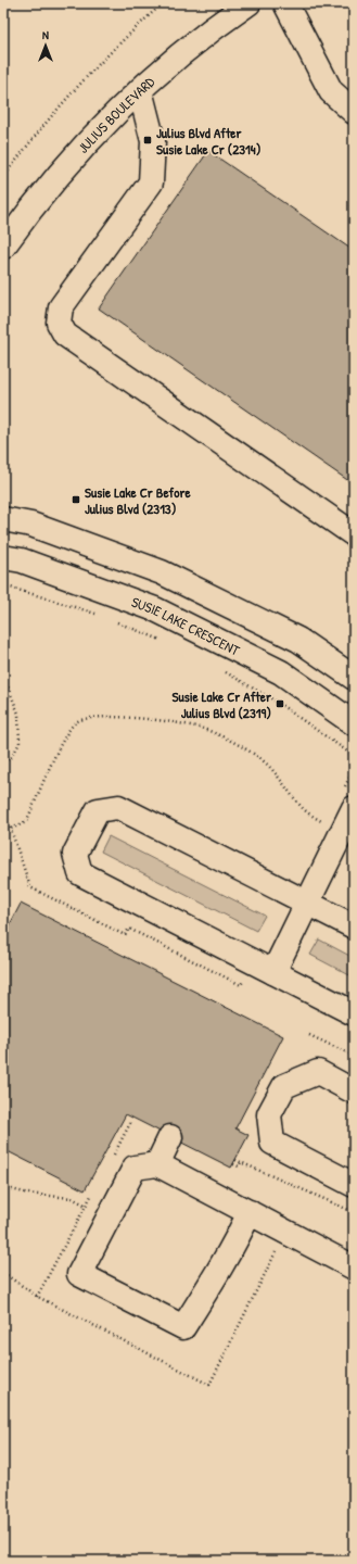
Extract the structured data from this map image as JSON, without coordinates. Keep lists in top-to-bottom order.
{
  "streets": {
    "street": ["JULIUS BOULEVARD", "SUSIE LAKE CRESCENT"]
  },
  "places": {
    "transit": ["Julius Blvd After Susie Lake Cr (2314)", "Susie Lake Cr Before Julius Blvd (2313)", "Susie Lake Cr After Julius Blvd (2319)"]
  },
  "north": "top"
}
